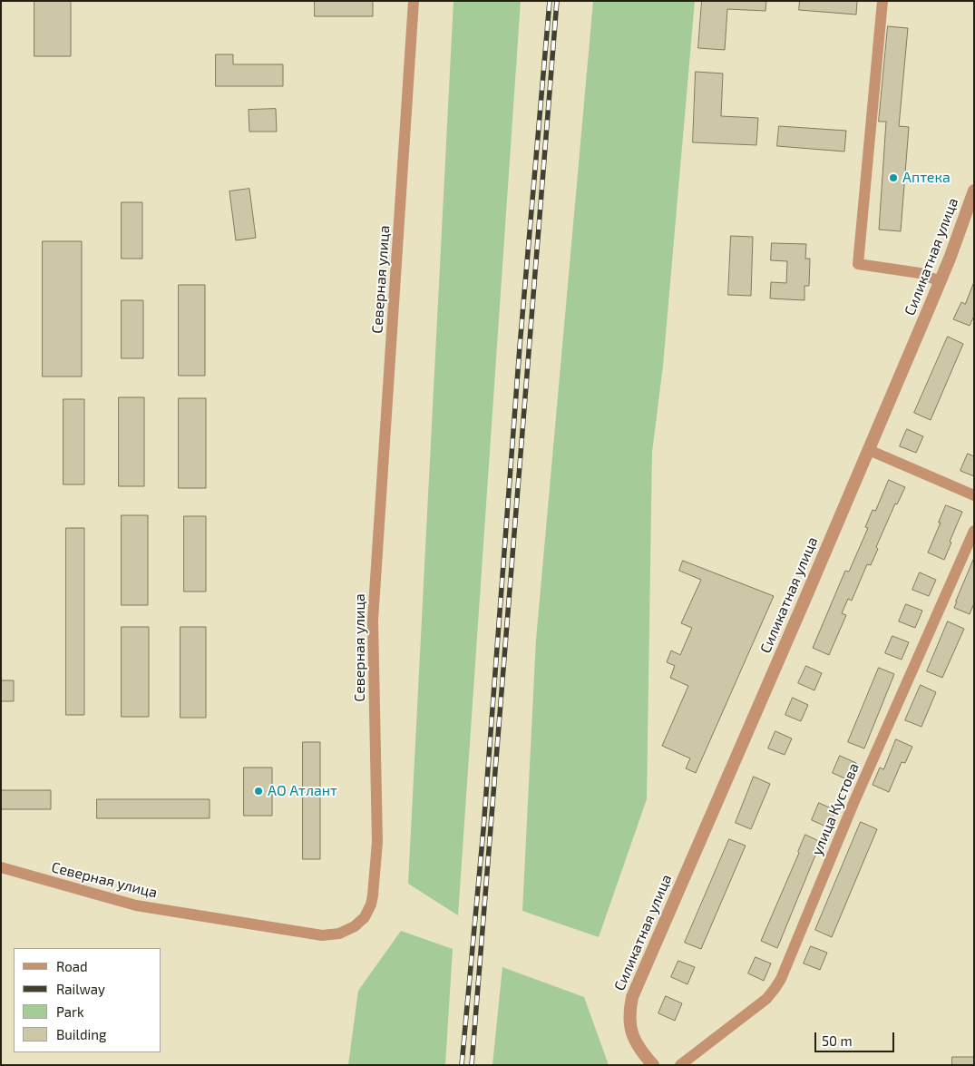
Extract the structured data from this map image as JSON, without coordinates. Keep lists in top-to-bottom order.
{
  "streets": {
    "street": ["Силикатная улица", "Северная улица", "улица Кустова"]
  },
  "places": ["Аптека", "АО Атлант"],
  "legend": [
    "Road",
    "Railway",
    "Park",
    "Building"
  ],
  "scale_bar": "50 m"
}
